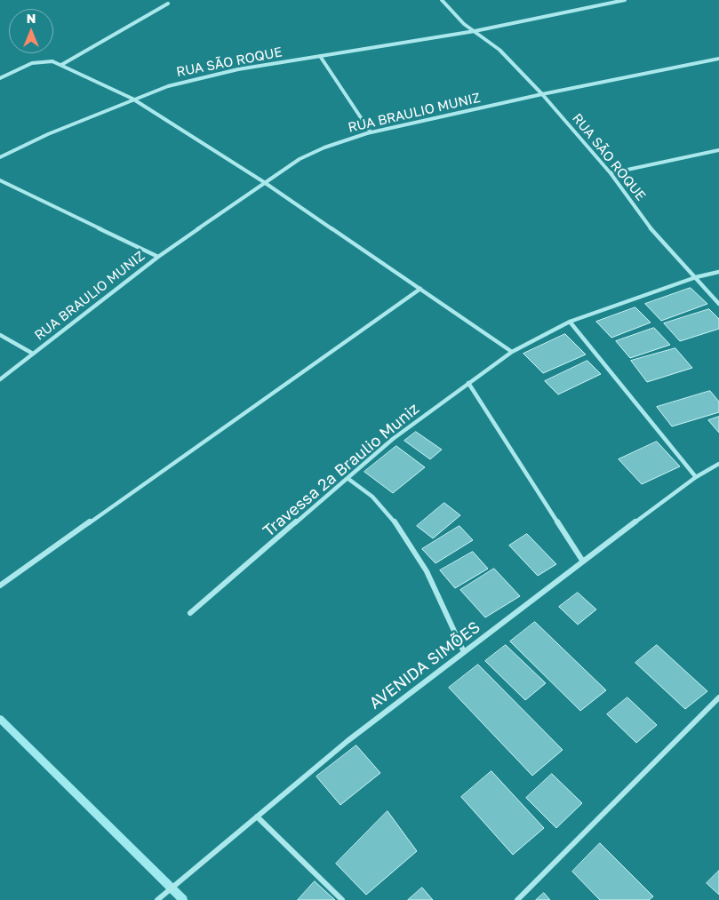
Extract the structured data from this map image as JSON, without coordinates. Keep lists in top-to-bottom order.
{
  "streets": {
    "street": [
      "RUA SÃO ROQUE",
      "RUA BRAULIO MUNIZ",
      "Travessa 2ª Braulio Muniz",
      "AVENIDA SIMÕES"
    ]
  },
  "crossings": [
    ["RUA SÃO ROQUE", "RUA BRAULIO MUNIZ"],
    ["RUA SÃO ROQUE", "Travessa 2ª Braulio Muniz"]
  ],
  "north": "top"
}
